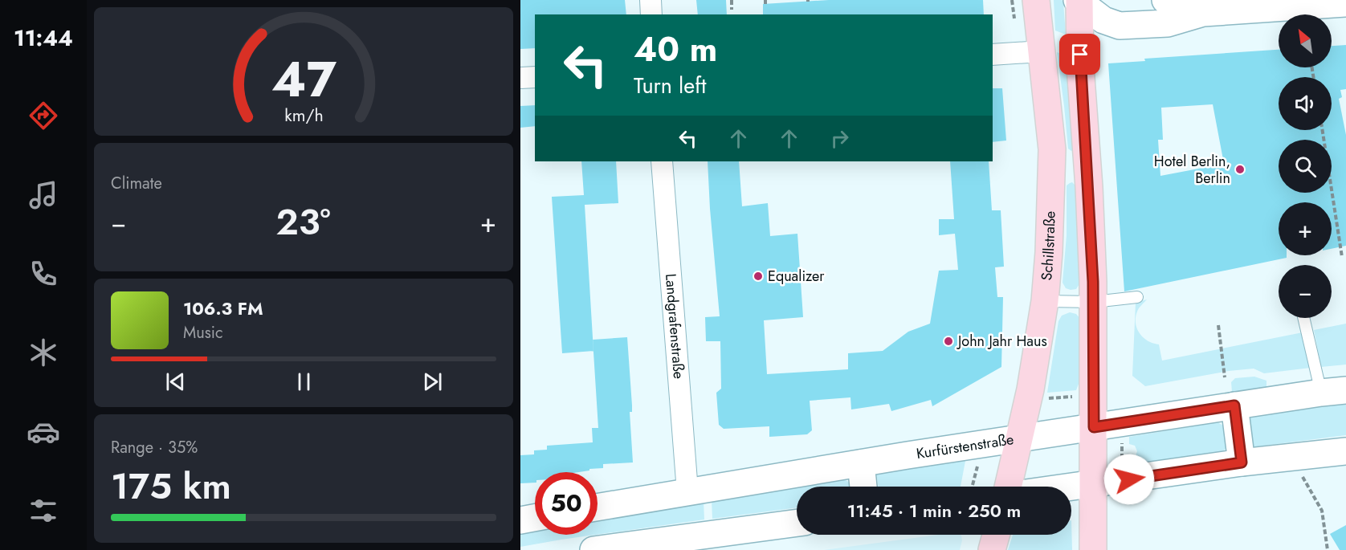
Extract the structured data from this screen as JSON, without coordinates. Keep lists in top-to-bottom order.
{
  "streets": {
    "main road": ["Schillstraße", "Kurfürstenstraße"],
    "street": ["Landgrafenstraße"]
  },
  "crossings": [
    ["Schillstraße", "Kurfürstenstraße"],
    ["Landgrafenstraße", "Kurfürstenstraße"]
  ],
  "places": ["Hotel Berlin, Berlin", "Equalizer", "John Jahr Haus"],
  "north": "top left",
  "page": {
    "tabs": "11:44",
    "map_buttons": ["+", "−"],
    "turn": ["40 m", "Turn left"],
    "tile": [
      "Climate",
      ["Range · 35%", "175 km"]
    ],
    "heat": ["−", "23°", "+"],
    "song": ["106.3 FM", "Music"],
    "limit": "50",
    "trip": "11:45 · 1 min · 250 m",
    "gauge": ["47", "km/h"]
  }
}
